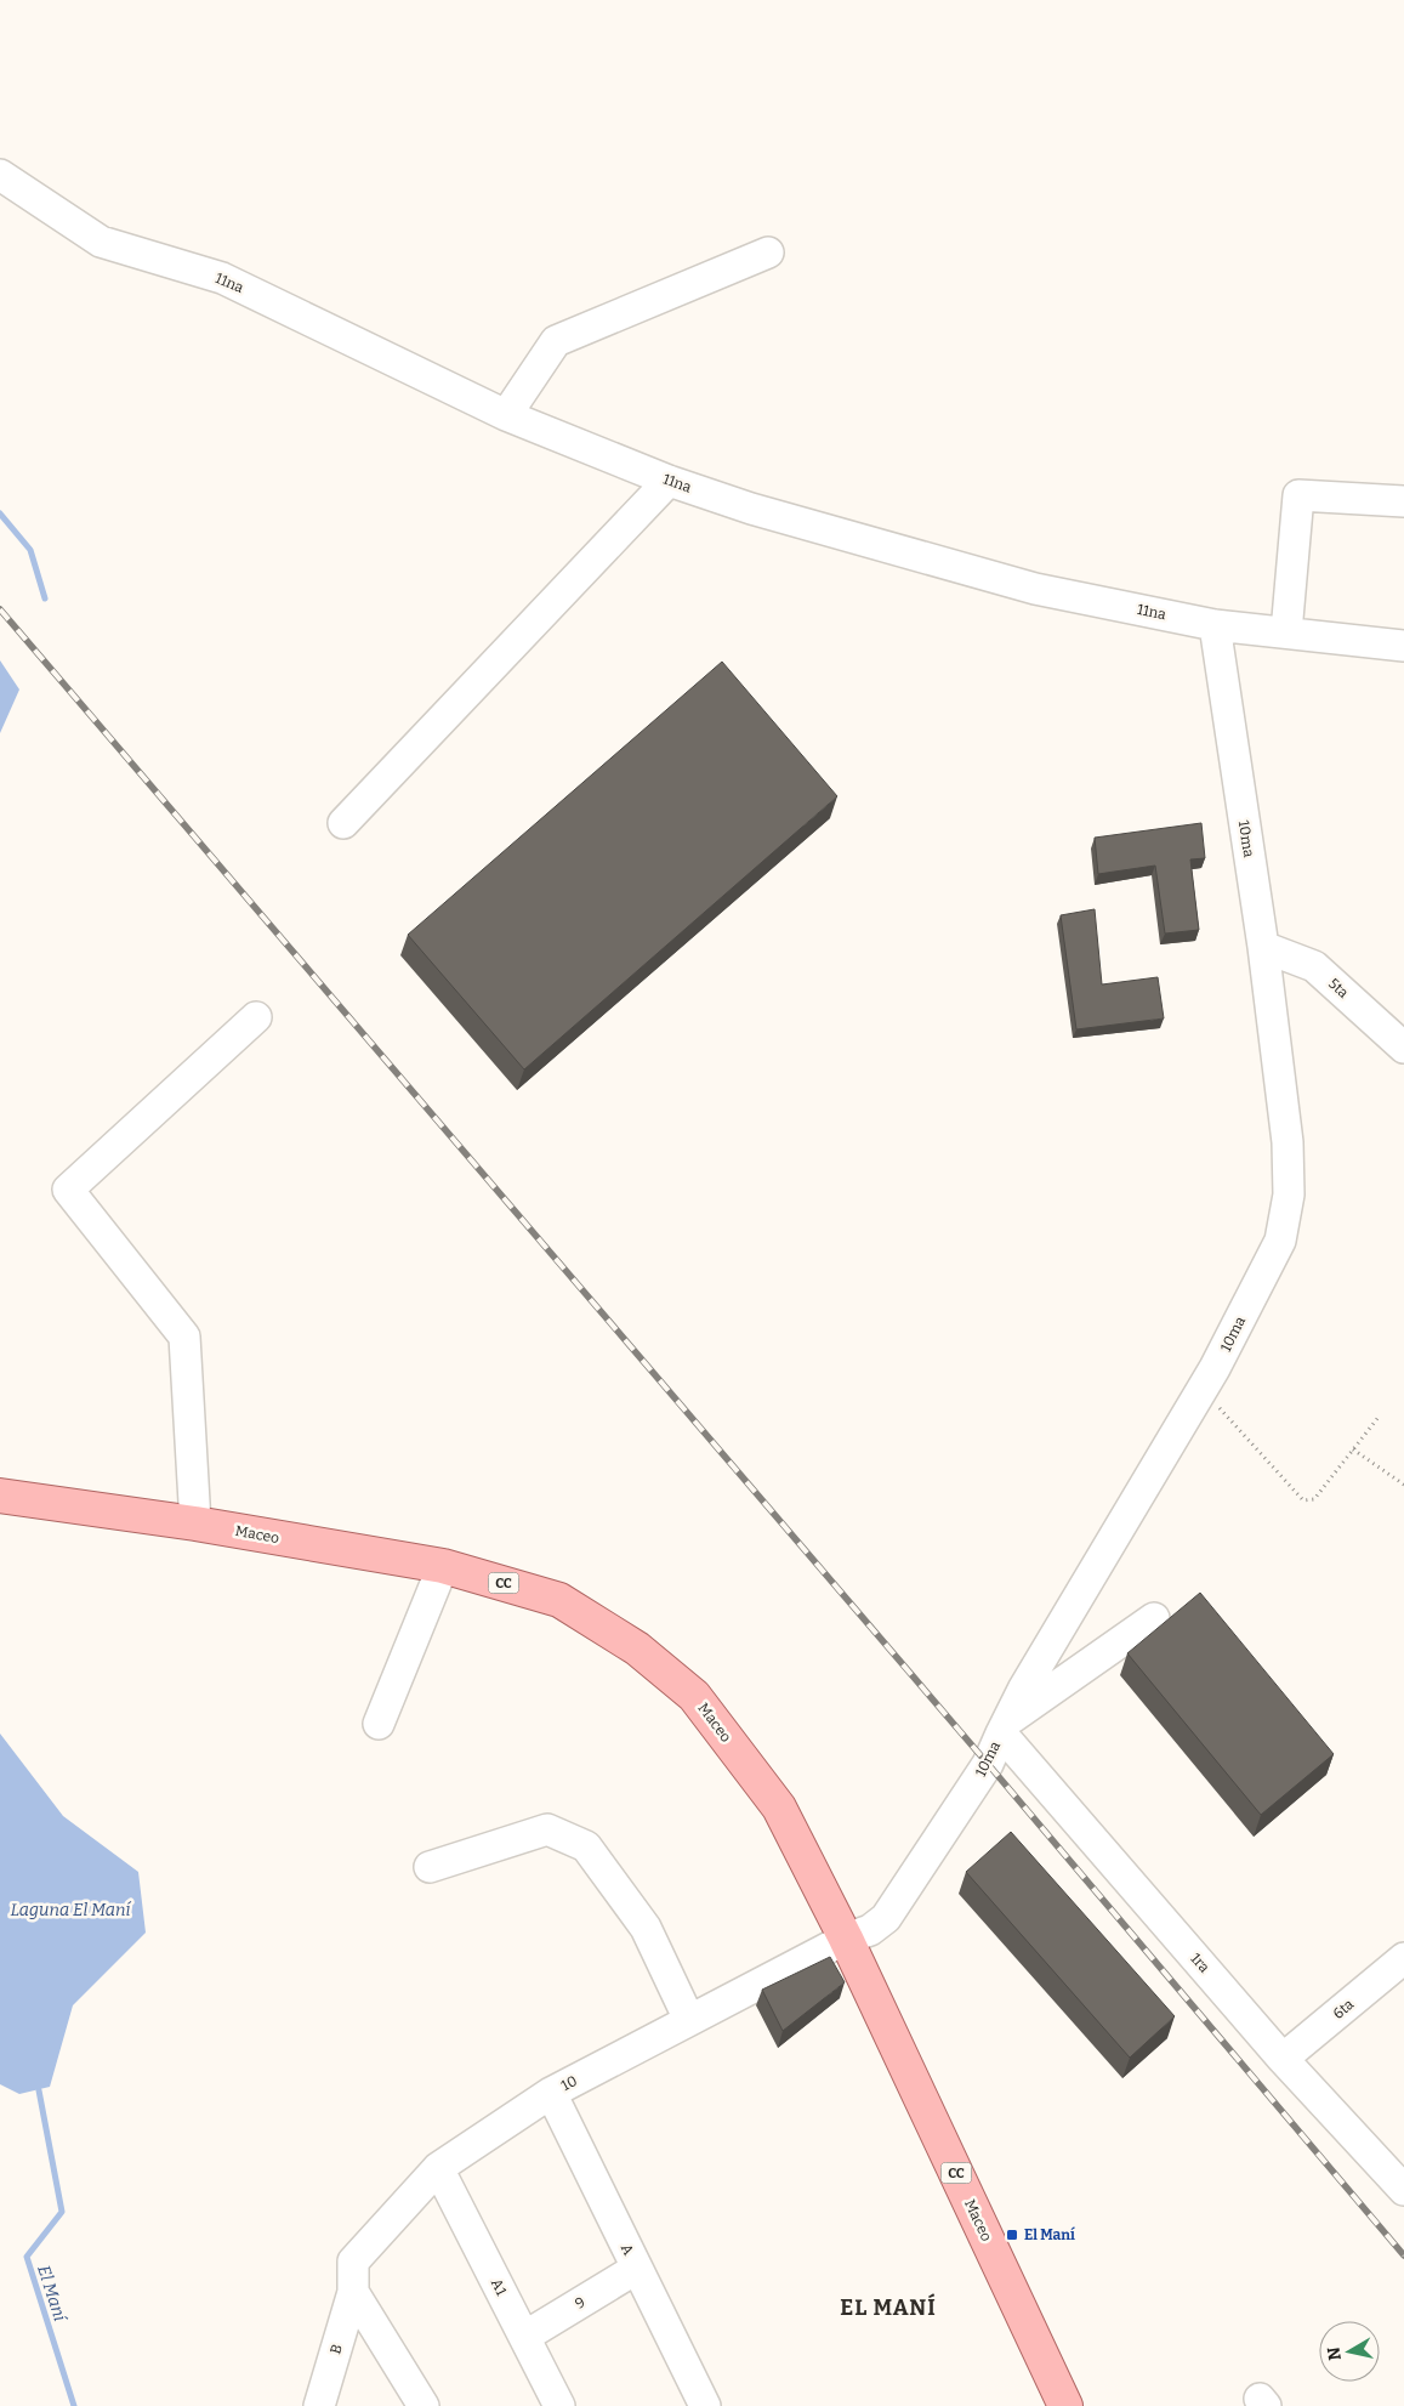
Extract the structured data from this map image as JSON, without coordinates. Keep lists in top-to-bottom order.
{
  "streets": {
    "main road": ["Maceo", "CC"],
    "street": [
      "11na",
      "10ma",
      "5ta",
      "1ra",
      "6ta",
      "10",
      "A",
      "A1",
      "9",
      "B"
    ]
  },
  "crossings": [
    ["11na", "10ma"],
    ["10ma", "5ta"],
    ["10ma", "Maceo"],
    ["10ma", "1ra"],
    ["10ma", "10"],
    ["Maceo", "10"],
    ["1ra", "6ta"],
    ["10", "A"],
    ["10", "A1"],
    ["10", "B"],
    ["A", "9"],
    ["A1", "9"]
  ],
  "districts": ["EL MANÍ"],
  "water": ["Laguna El Maní", "El Maní"],
  "places": {
    "transit": ["El Maní"]
  },
  "north": "left"
}
